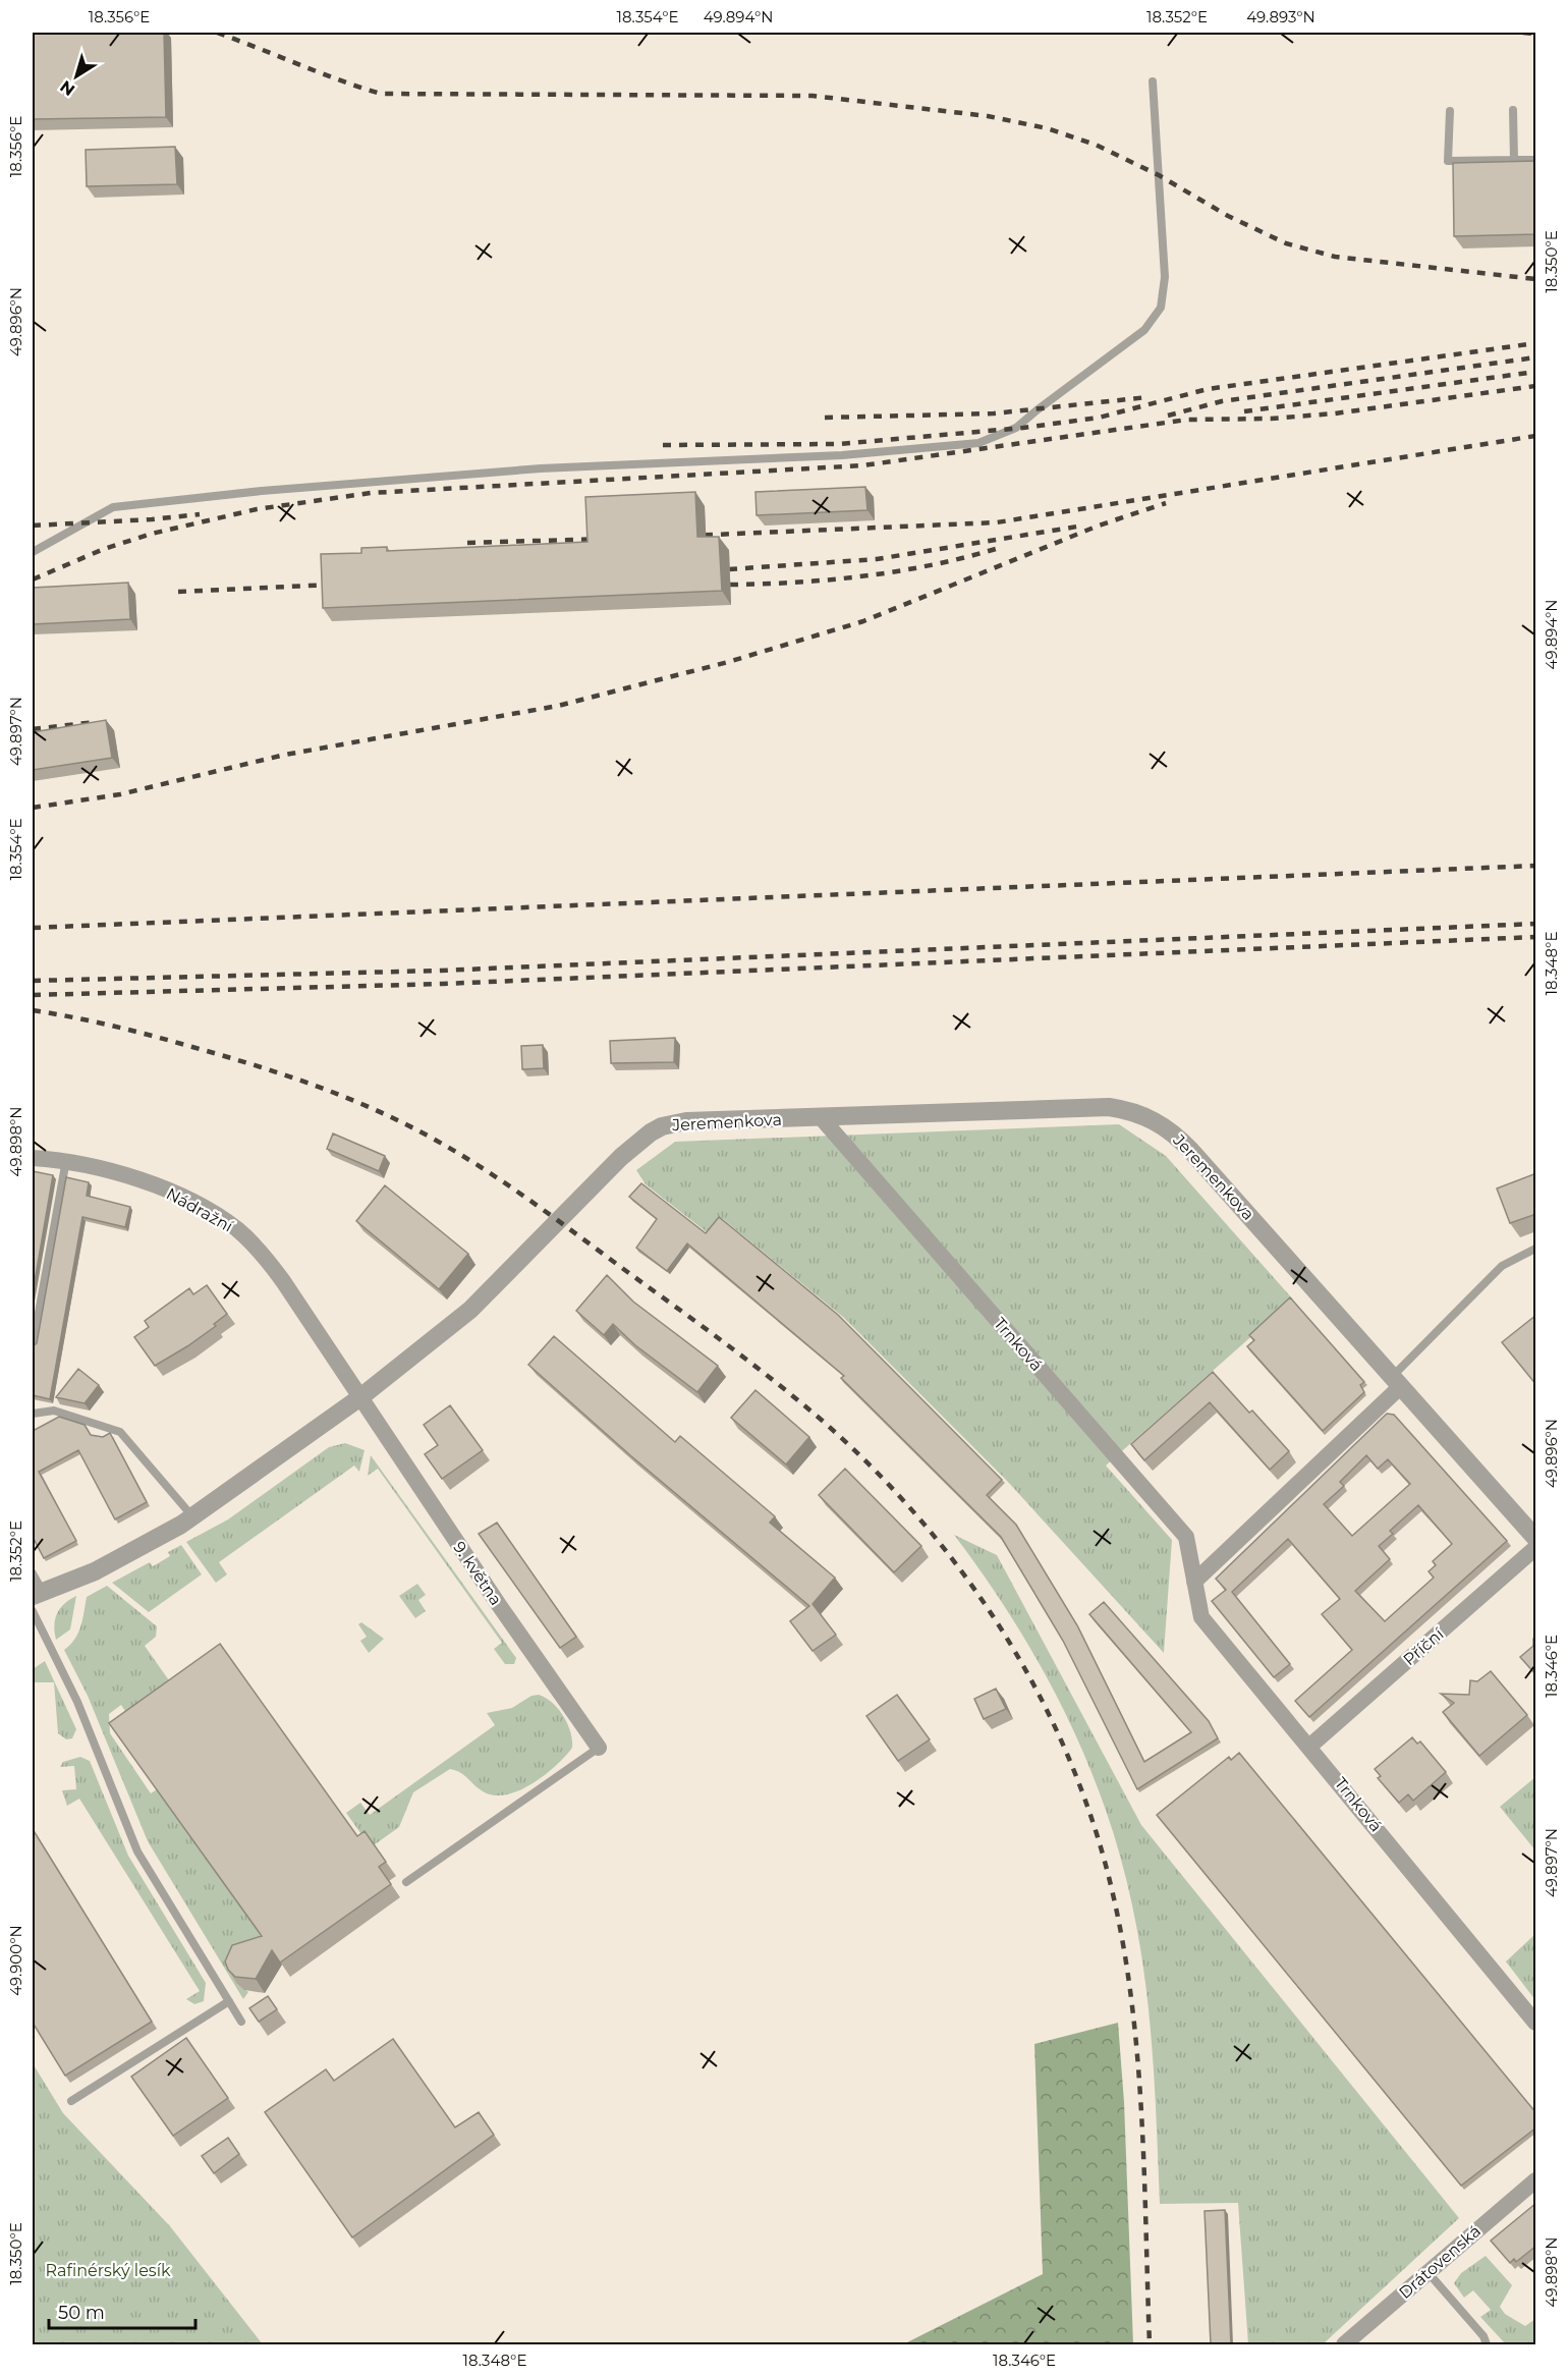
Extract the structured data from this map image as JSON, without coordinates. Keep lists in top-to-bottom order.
{
  "streets": {
    "street": [
      "Jeremenkova",
      "Nádražní",
      "Trnková",
      "9. května",
      "Příční",
      "Drátovenská"
    ]
  },
  "crossings": [
    ["Jeremenkova", "Nádražní"],
    ["Jeremenkova", "Trnková"],
    ["Jeremenkova", "9. května"],
    ["Nádražní", "9. května"],
    ["Trnková", "Příční"]
  ],
  "parks": ["Rafinérský lesík"],
  "scale_bar": "50 m",
  "north": "bottom left",
  "coordinates": [
    "18.356°E",
    "18.354°E",
    "49.894°N",
    "18.352°E",
    "49.893°N",
    "18.350°E",
    "49.896°N",
    "49.897°N",
    "18.348°E",
    "49.898°N",
    "18.346°E",
    "49.900°N"
  ]
}
